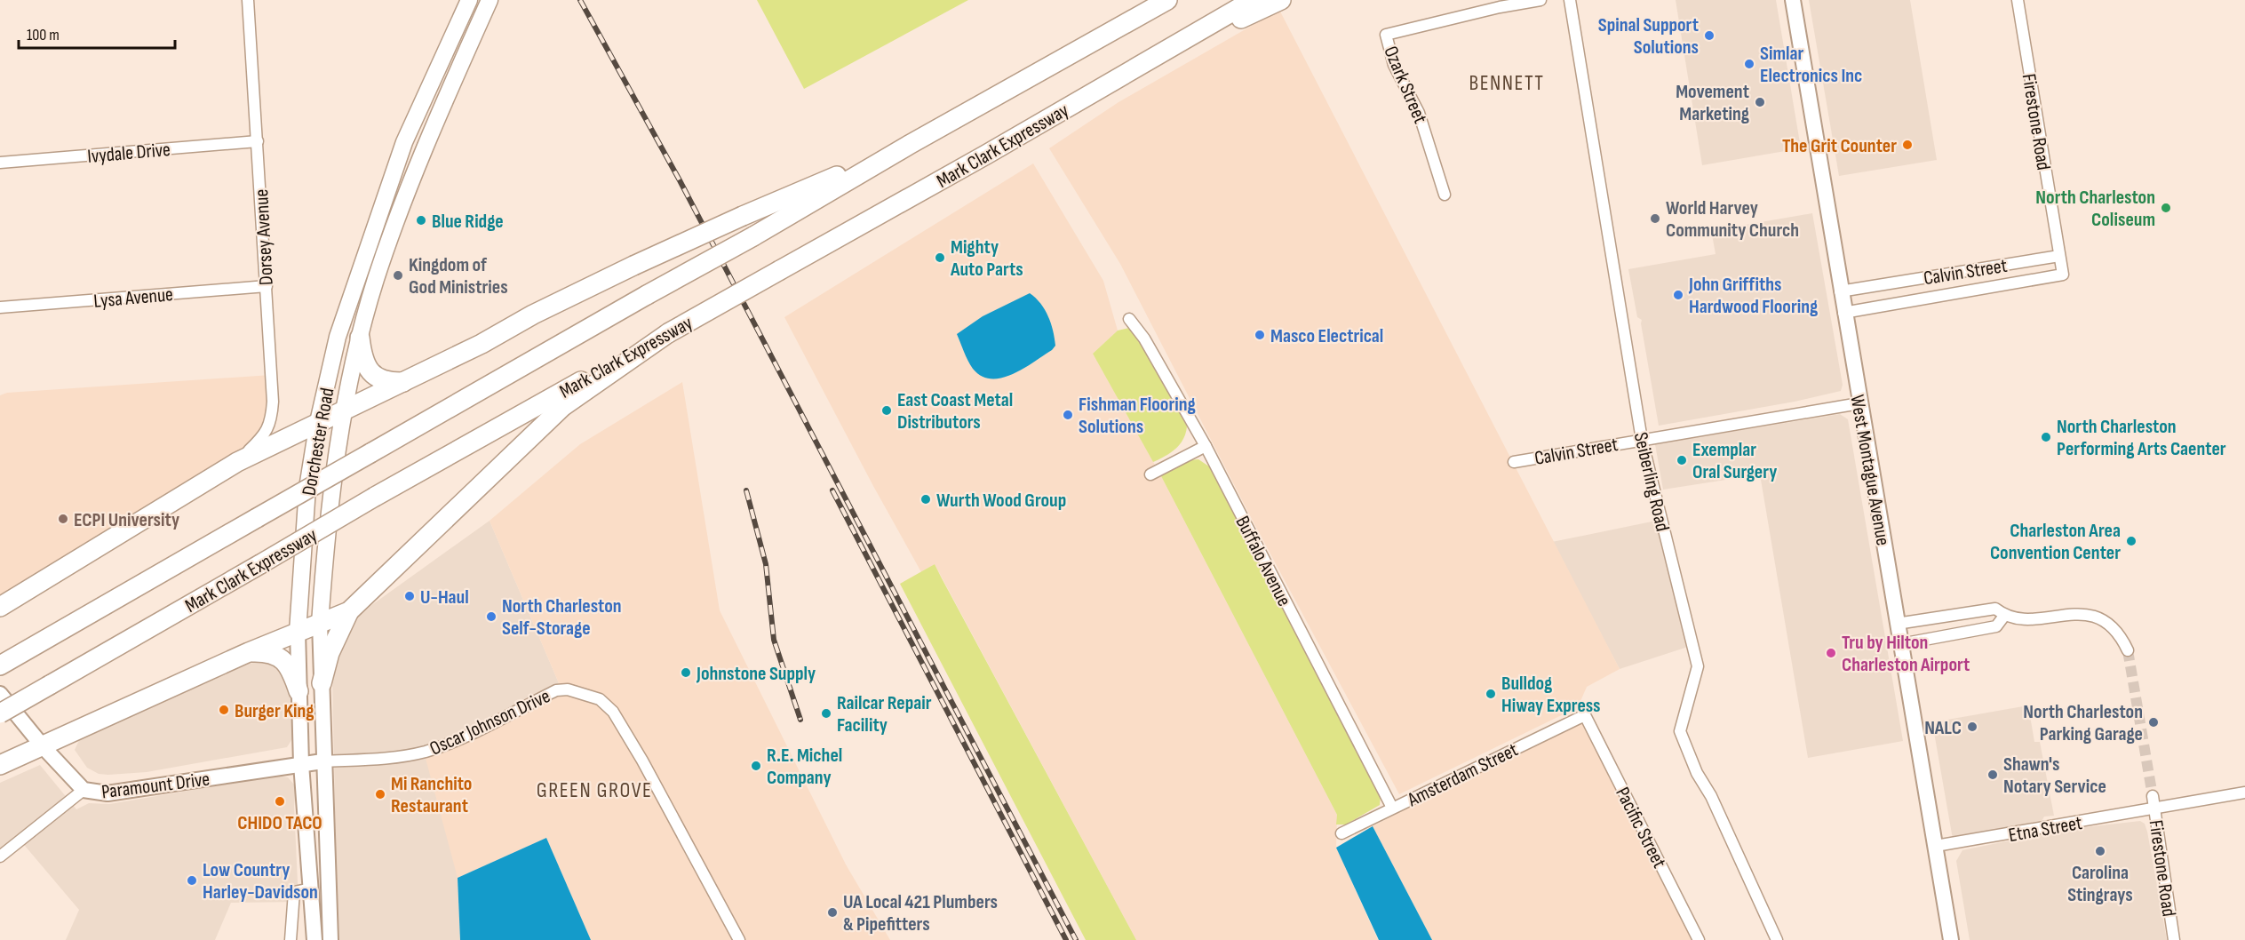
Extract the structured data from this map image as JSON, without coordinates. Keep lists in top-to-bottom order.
{
  "streets": {
    "highway": ["Mark Clark Expressway"],
    "main road": ["Dorchester Road", "West Montague Avenue", "Paramount Drive"],
    "street": [
      "Ozark Street",
      "Firestone Road",
      "Ivydale Drive",
      "Dorsey Avenue",
      "Calvin Street",
      "Lysa Avenue",
      "Seiberling Road",
      "Buffalo Avenue",
      "Oscar Johnson Drive",
      "Amsterdam Street",
      "Pacific Street",
      "Etna Street"
    ]
  },
  "crossings": [
    ["Firestone Road", "Calvin Street"],
    ["Firestone Road", "Etna Street"],
    ["Ivydale Drive", "Dorsey Avenue"],
    ["Dorsey Avenue", "Lysa Avenue"],
    ["Calvin Street", "West Montague Avenue"],
    ["Calvin Street", "Seiberling Road"],
    ["Dorchester Road", "Oscar Johnson Drive"],
    ["Dorchester Road", "Paramount Drive"],
    ["West Montague Avenue", "Etna Street"],
    ["Buffalo Avenue", "Amsterdam Street"],
    ["Oscar Johnson Drive", "Paramount Drive"],
    ["Amsterdam Street", "Pacific Street"]
  ],
  "districts": ["BENNETT", "GREEN GROVE"],
  "places": [
    "Spinal Support Solutions",
    "Simlar Electronics Inc",
    "Movement Marketing",
    "The Grit Counter",
    "North Charleston Coliseum",
    "World Harvey Community Church",
    "Blue Ridge",
    "Mighty Auto Parts",
    "Kingdom of God Ministries",
    "John Griffiths Hardwood Flooring",
    "Masco Electrical",
    "East Coast Metal Distributors",
    "Fishman Flooring Solutions",
    "North Charleston Performing Arts Caenter",
    "Exemplar Oral Surgery",
    "Wurth Wood Group",
    "ECPI University",
    "Charleston Area Convention Center",
    "U-Haul",
    "North Charleston Self-Storage",
    "Tru by Hilton Charleston Airport",
    "Johnstone Supply",
    "Bulldog Hiway Express",
    "Burger King",
    "Railcar Repair Facility",
    "North Charleston Parking Garage",
    "NALC",
    "R.E. Michel Company",
    "Shawn's Notary Service",
    "Mi Ranchito Restaurant",
    "CHIDO TACO",
    "Carolina Stingrays",
    "Low Country Harley-Davidson",
    "UA Local 421 Plumbers & Pipefitters"
  ],
  "scale_bar": "100 m"
}
